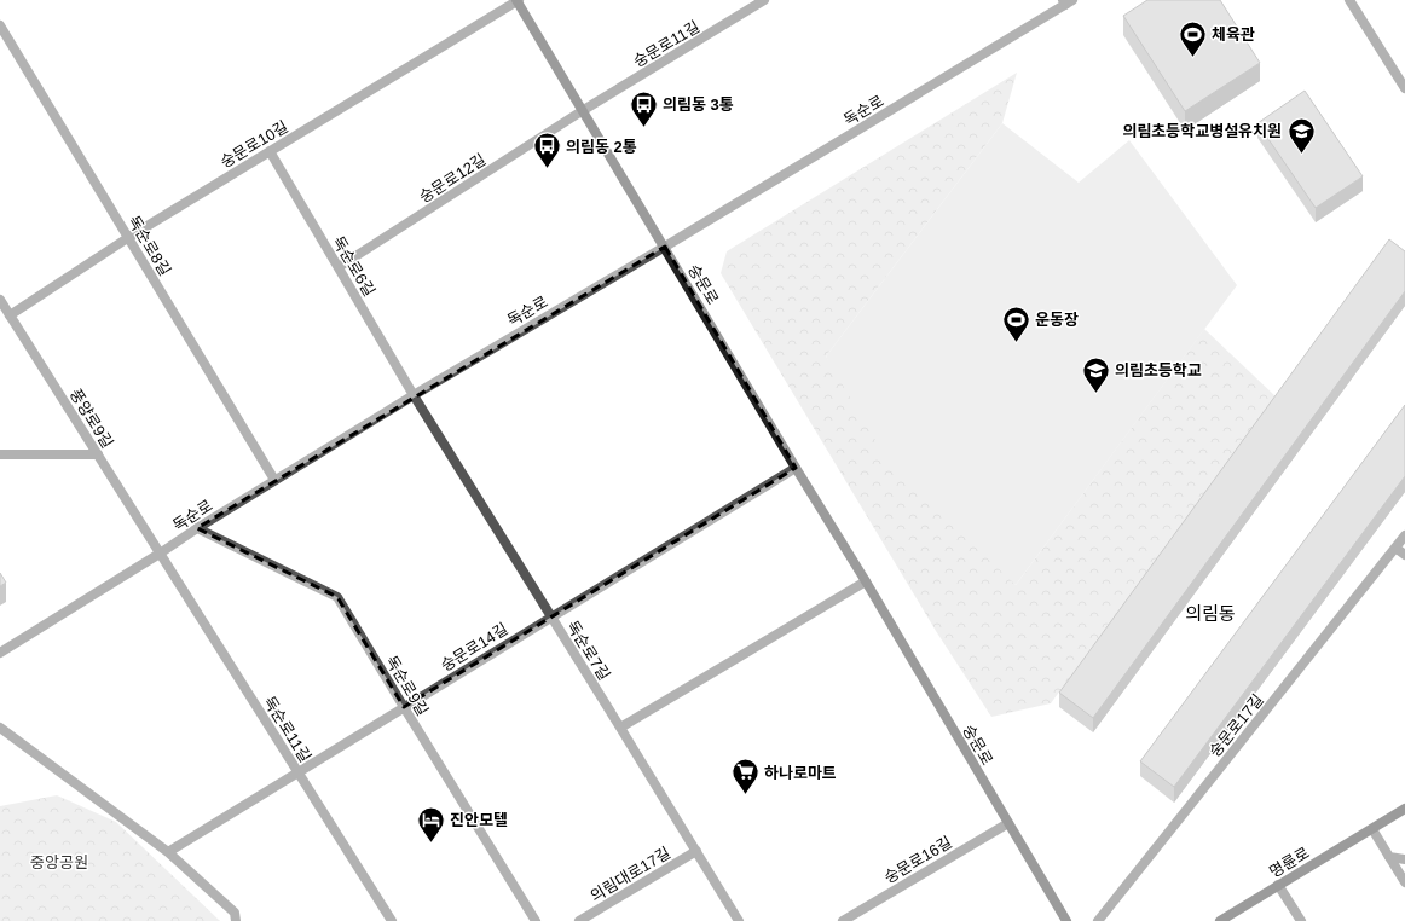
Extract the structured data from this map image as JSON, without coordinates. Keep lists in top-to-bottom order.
{
  "streets": {
    "street": [
      "숭문로11길",
      "독순로",
      "숭문로10길",
      "숭문로12길",
      "독순로8길",
      "독순로6길",
      "숭문로",
      "풍양로9길",
      "숭문로14길",
      "독순로7길",
      "독순로9길",
      "숭문로17길",
      "독순로11길",
      "숭문로16길",
      "명륜로",
      "의림대로17길"
    ]
  },
  "crossings": [
    ["숭문로11길", "숭문로12길"],
    ["숭문로11길", "숭문로"],
    ["독순로", "독순로8길"],
    ["독순로", "독순로6길"],
    ["독순로", "숭문로"],
    ["독순로", "풍양로9길"],
    ["독순로", "독순로7길"],
    ["독순로", "독순로9길"],
    ["독순로", "독순로11길"],
    ["숭문로10길", "독순로8길"],
    ["숭문로10길", "독순로6길"],
    ["숭문로10길", "숭문로"],
    ["숭문로10길", "풍양로9길"],
    ["숭문로12길", "독순로6길"],
    ["숭문로12길", "숭문로"],
    ["독순로6길", "독순로7길"],
    ["숭문로", "숭문로14길"],
    ["숭문로", "숭문로16길"],
    ["풍양로9길", "독순로11길"],
    ["숭문로14길", "독순로7길"],
    ["숭문로14길", "독순로9길"],
    ["숭문로14길", "독순로11길"],
    ["독순로7길", "의림대로17길"]
  ],
  "districts": ["의림동"],
  "parks": ["중앙공원"],
  "places": {
    "sports": ["체육관", "운동장"],
    "bus stop": ["의림동 3통", "의림동 2통"],
    "school or university": ["의림초등학교병설유치원", "의림초등학교"],
    "supermarket": ["하나로마트"],
    "hotel": ["진안모텔"]
  }
}
